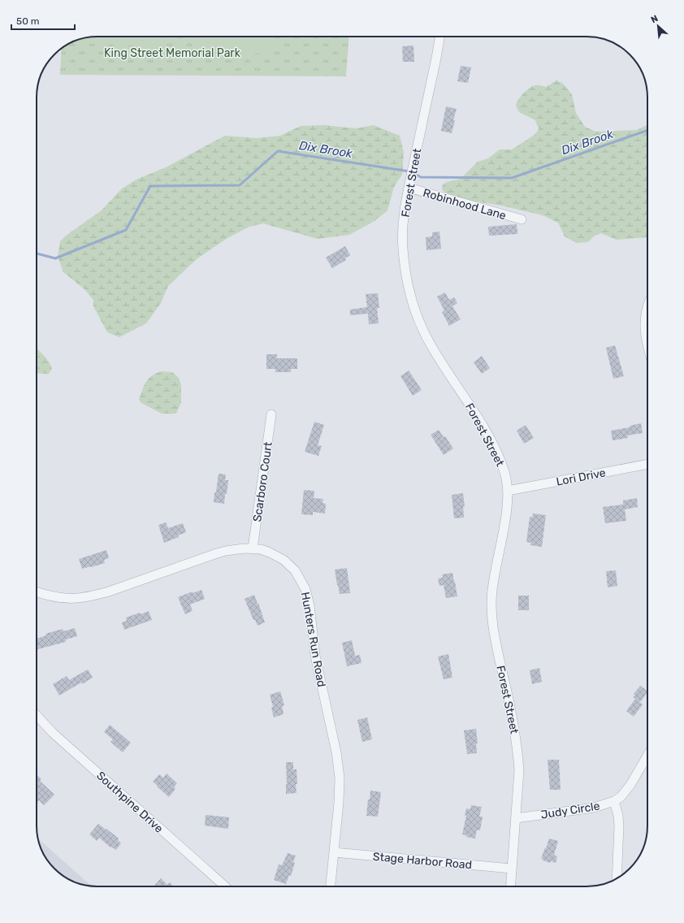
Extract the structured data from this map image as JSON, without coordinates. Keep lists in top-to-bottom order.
{
  "streets": {
    "street": [
      "Forest Street",
      "Robinhood Lane",
      "Lori Drive",
      "Scarboro Court",
      "Hunters Run Road",
      "Southpine Drive",
      "Judy Circle",
      "Stage Harbor Road"
    ]
  },
  "crossings": [
    ["Forest Street", "Robinhood Lane"],
    ["Forest Street", "Lori Drive"],
    ["Forest Street", "Judy Circle"],
    ["Forest Street", "Stage Harbor Road"],
    ["Scarboro Court", "Hunters Run Road"],
    ["Hunters Run Road", "Stage Harbor Road"]
  ],
  "water": ["Dix Brook"],
  "parks": ["King Street Memorial Park"],
  "scale_bar": "50 m",
  "north": "top left"
}
